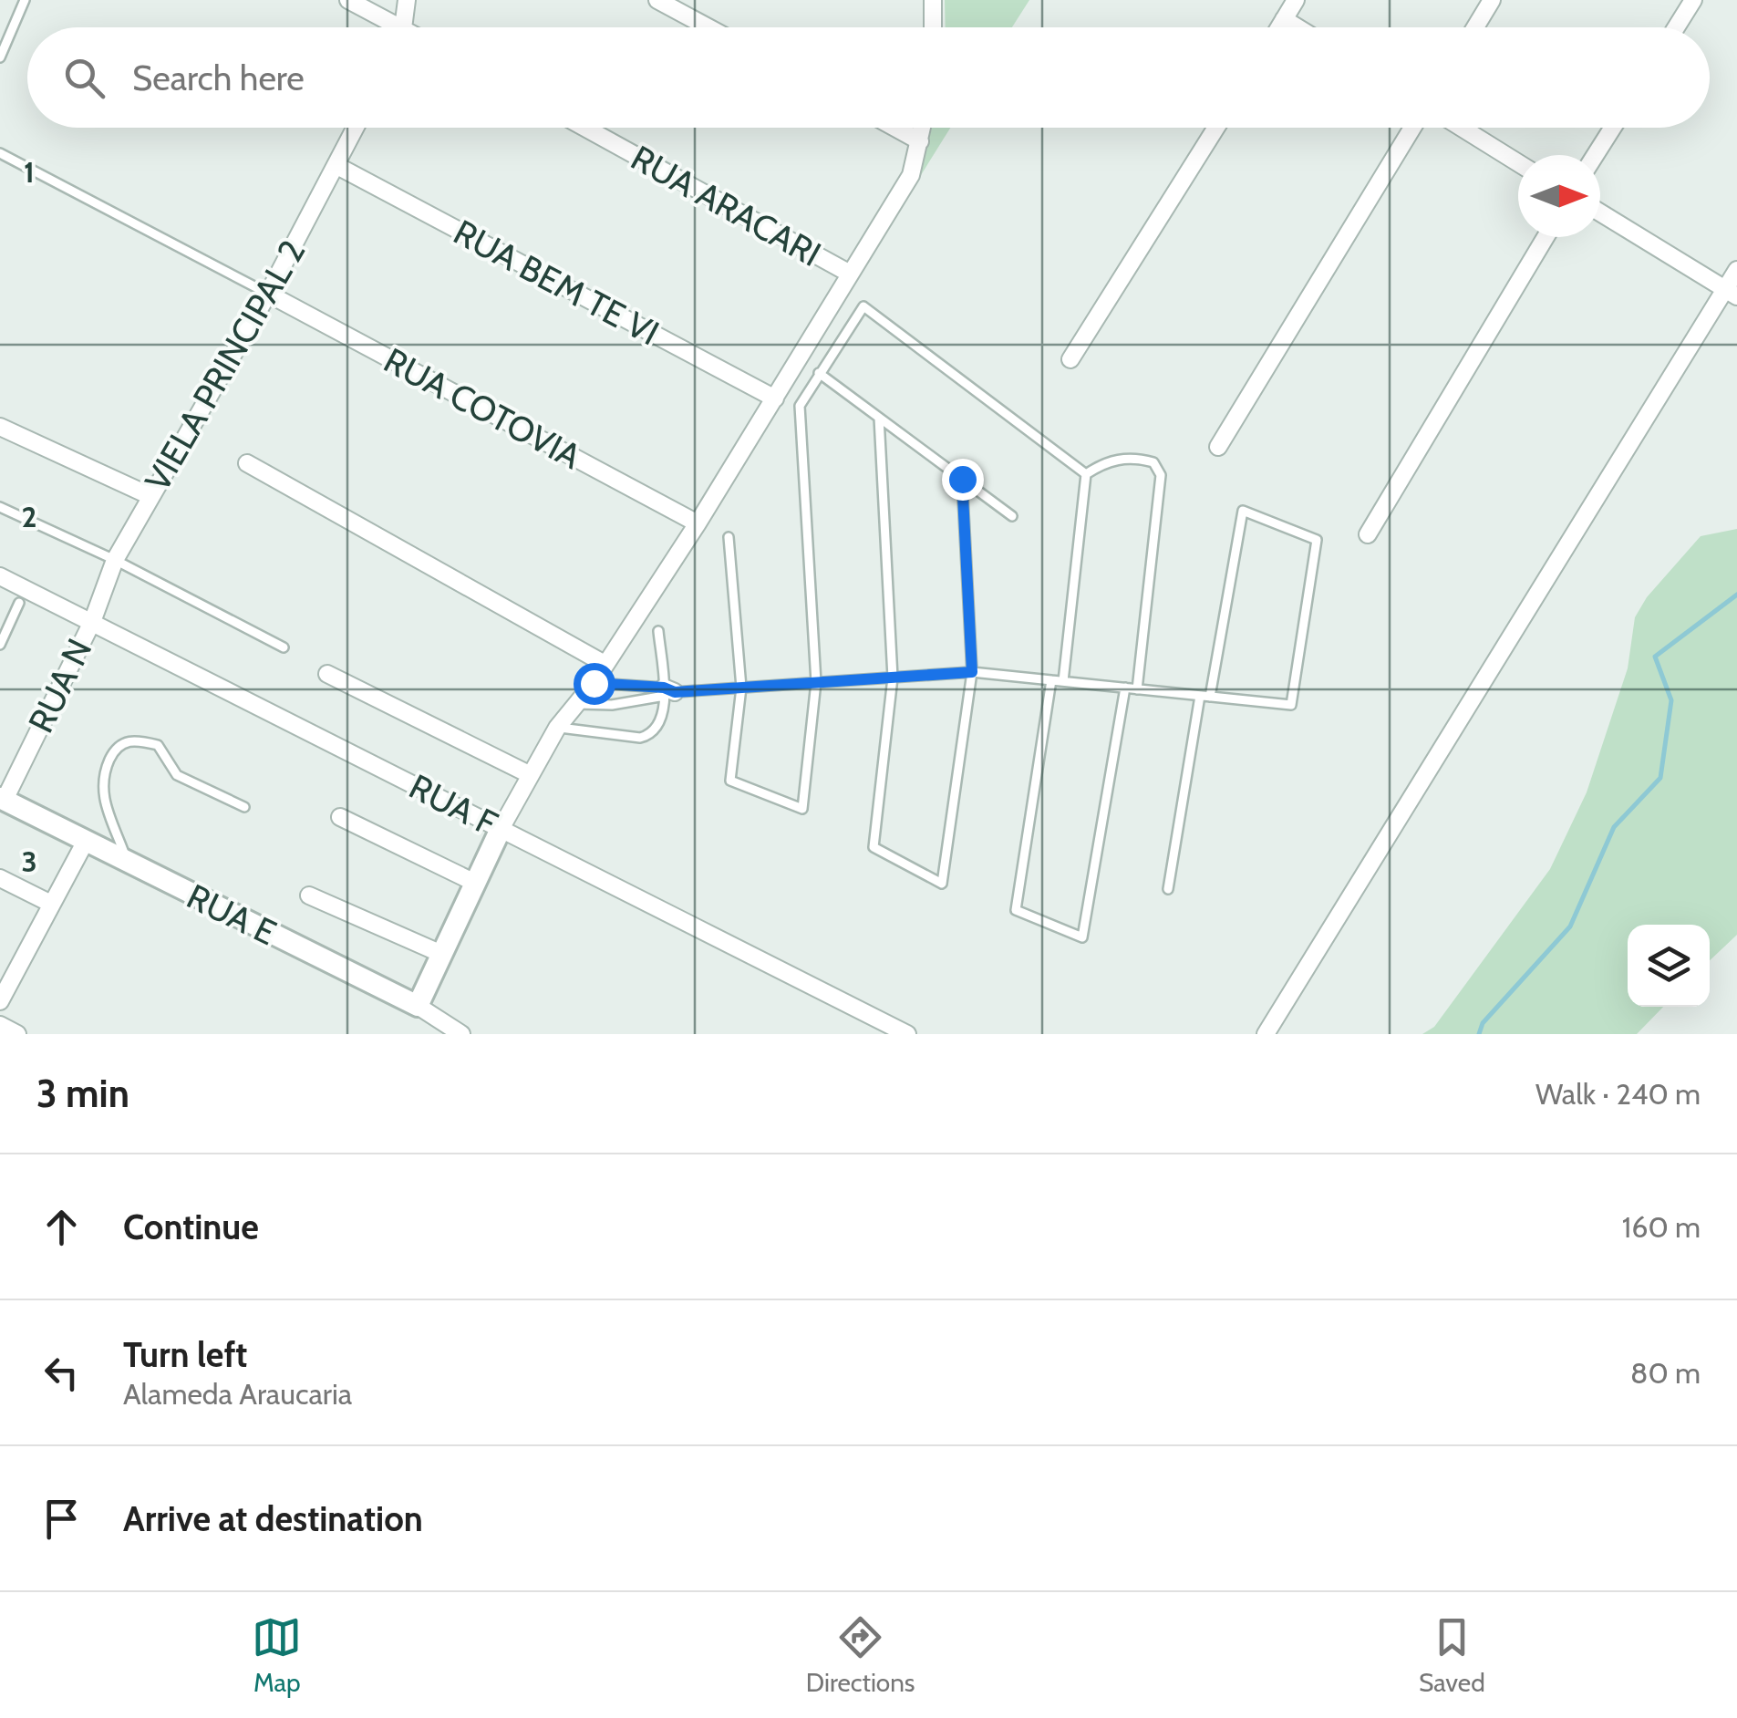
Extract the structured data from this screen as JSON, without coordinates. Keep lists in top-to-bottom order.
{
  "streets": {
    "street": [
      "RUA ARACARI",
      "RUA BEM TE VI",
      "VIELA PRINCIPAL 2",
      "RUA COTOVIA",
      "RUA N",
      "RUA F",
      "RUA E"
    ]
  },
  "crossings": [
    ["RUA BEM TE VI", "VIELA PRINCIPAL 2"],
    ["VIELA PRINCIPAL 2", "RUA COTOVIA"],
    ["VIELA PRINCIPAL 2", "RUA N"],
    ["VIELA PRINCIPAL 2", "RUA F"],
    ["RUA N", "RUA F"],
    ["RUA N", "RUA E"]
  ],
  "north": "right",
  "page": {
    "search": "Search here",
    "heading": ["3 min", "Walk · 240 m"],
    "list": [
      ["Continue", "160 m"],
      ["Turn left", "Alameda Araucaria", "80 m"],
      "Arrive at destination"
    ],
    "nav": ["Map", "Directions", "Saved"]
  },
  "grid": {
    "rows": ["1", "2", "3"]
  }
}
